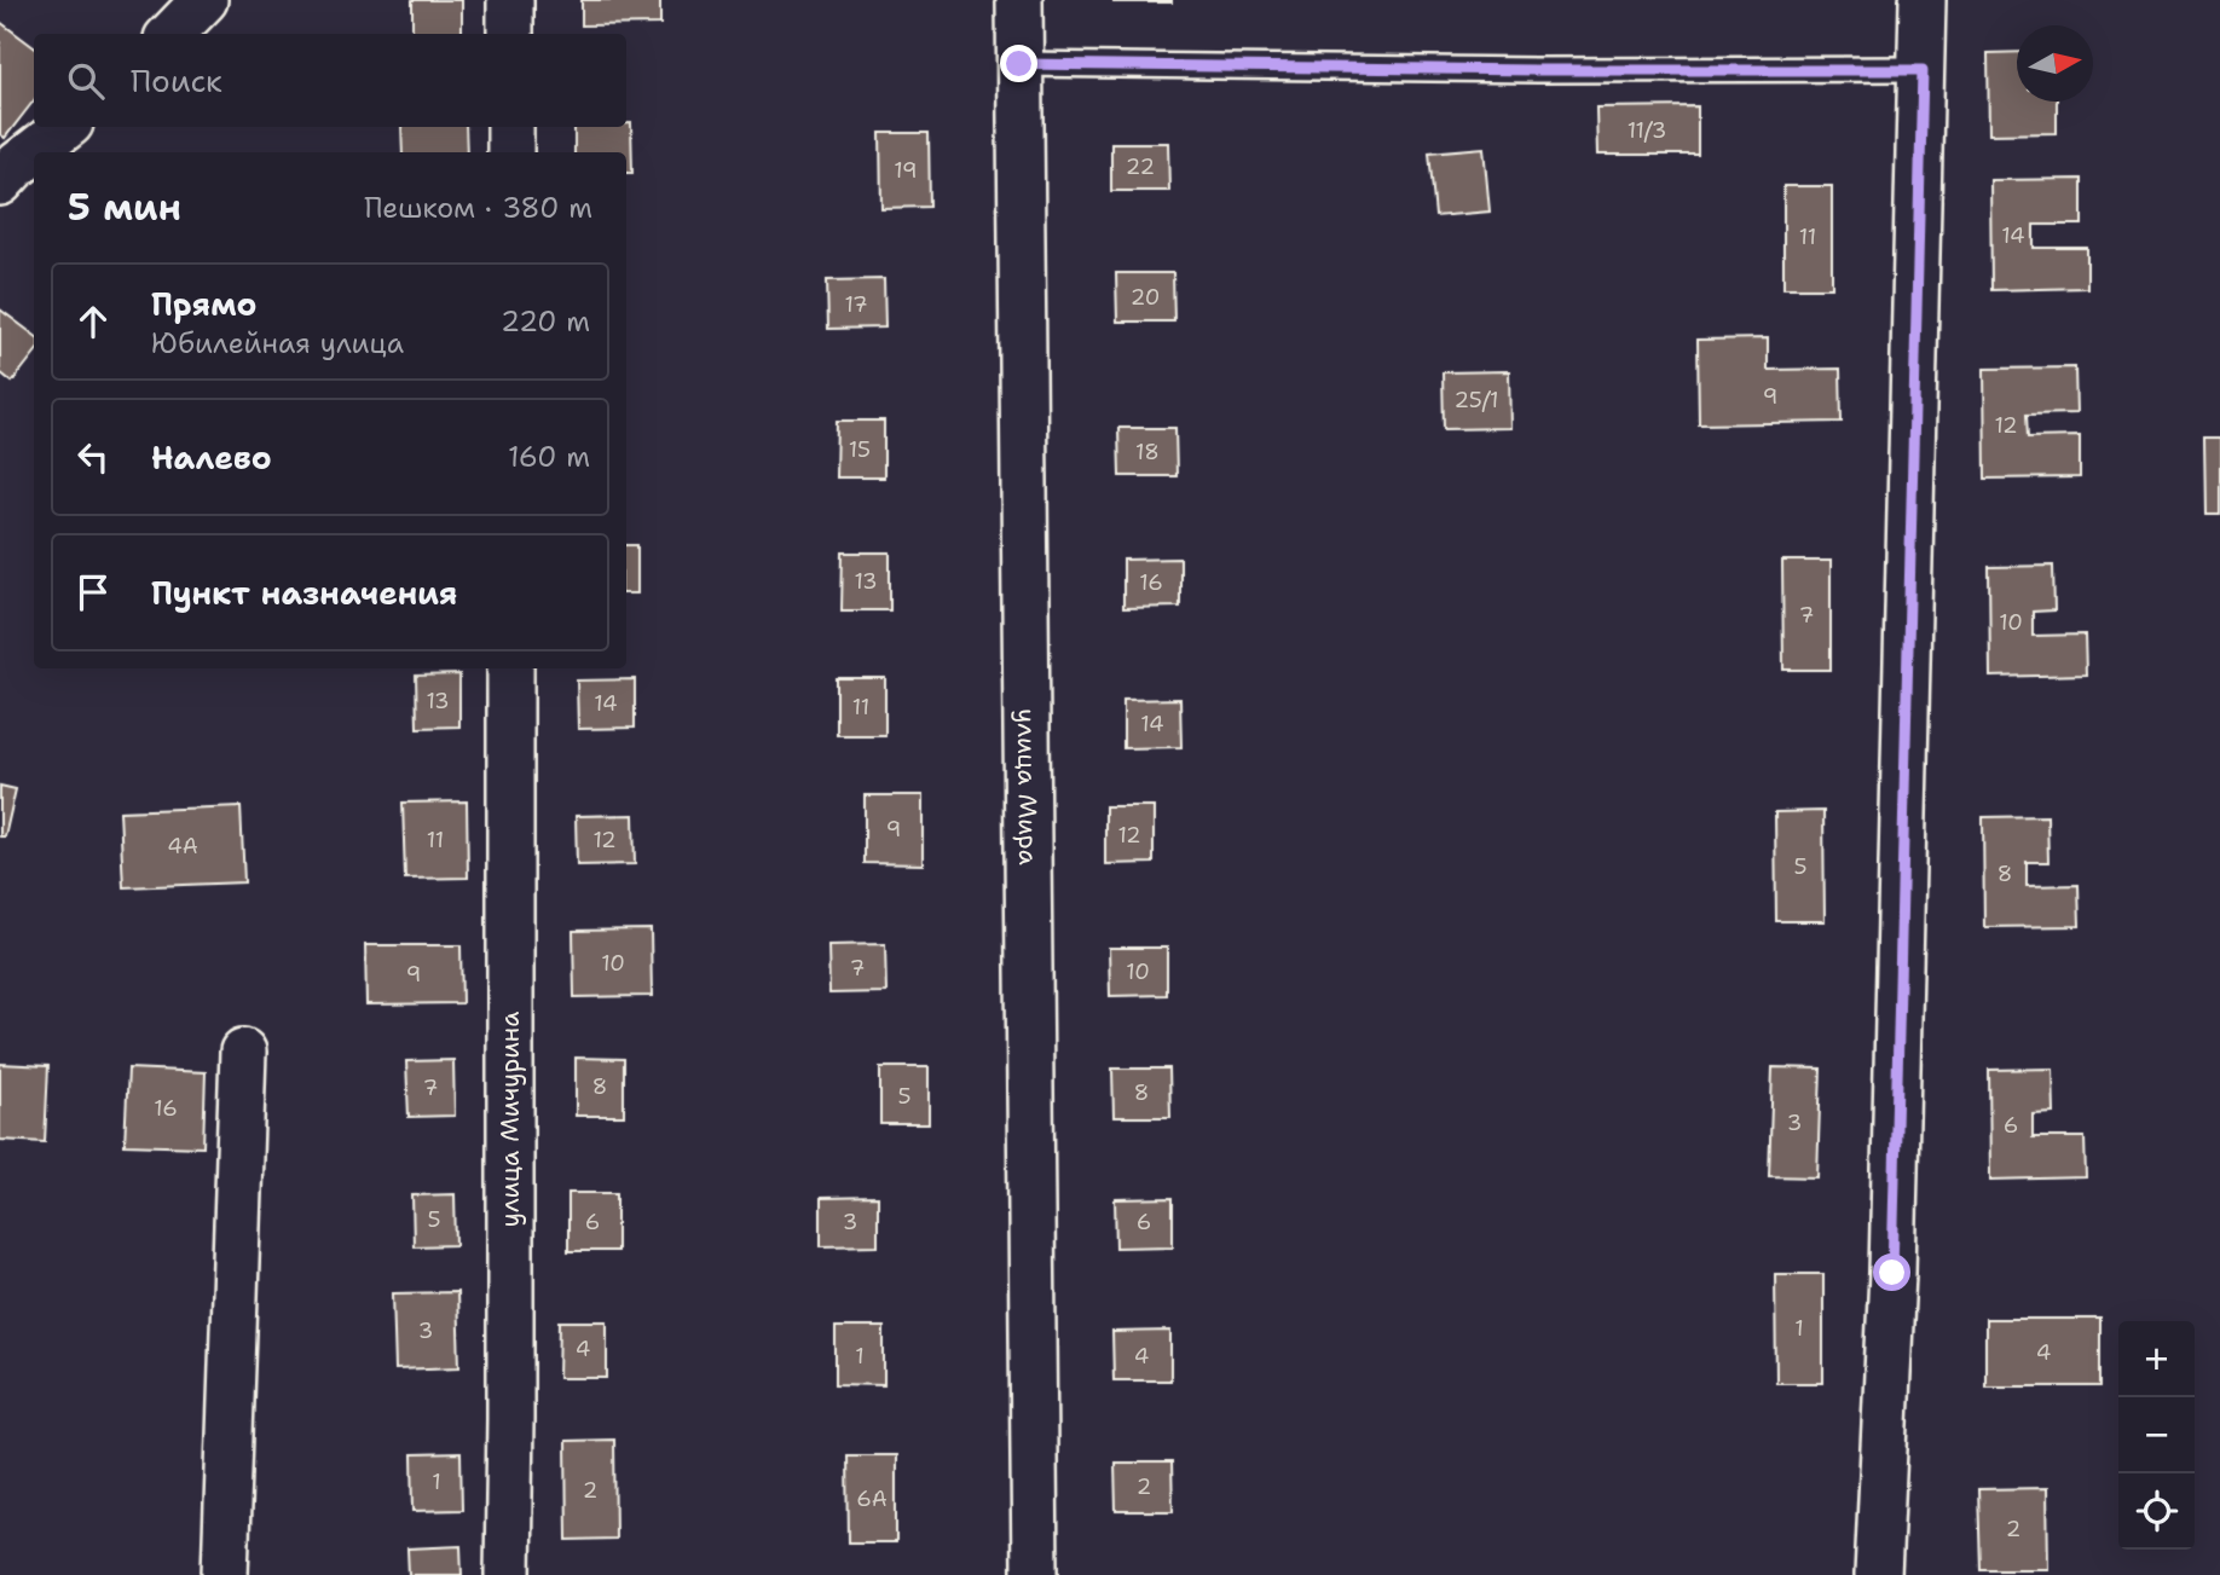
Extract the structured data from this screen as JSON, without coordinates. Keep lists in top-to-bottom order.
{
  "streets": {
    "street": ["улица Мира", "улица Мичурина"]
  },
  "house_numbers": [
    "11/3",
    "22",
    "19",
    "14",
    "11",
    "20",
    "17",
    "9",
    "25/1",
    "12",
    "15",
    "18",
    "13",
    "16",
    "7",
    "10",
    "13",
    "14",
    "11",
    "14",
    "9",
    "12",
    "11",
    "12",
    "4А",
    "5",
    "8",
    "10",
    "7",
    "10",
    "9",
    "8",
    "7",
    "8",
    "5",
    "16",
    "3",
    "6",
    "5",
    "6",
    "3",
    "6",
    "1",
    "3",
    "4",
    "4",
    "1",
    "4",
    "1",
    "2",
    "2",
    "6А",
    "2"
  ],
  "north": "right",
  "page": {
    "search": "Поиск",
    "heading": ["5 мин", "Пешком · 380 m"],
    "list": [
      ["Прямо", "Юбилейная улица", "220 m"],
      ["Налево", "160 m"],
      "Пункт назначения"
    ],
    "map_buttons": ["+", "−"]
  }
}
